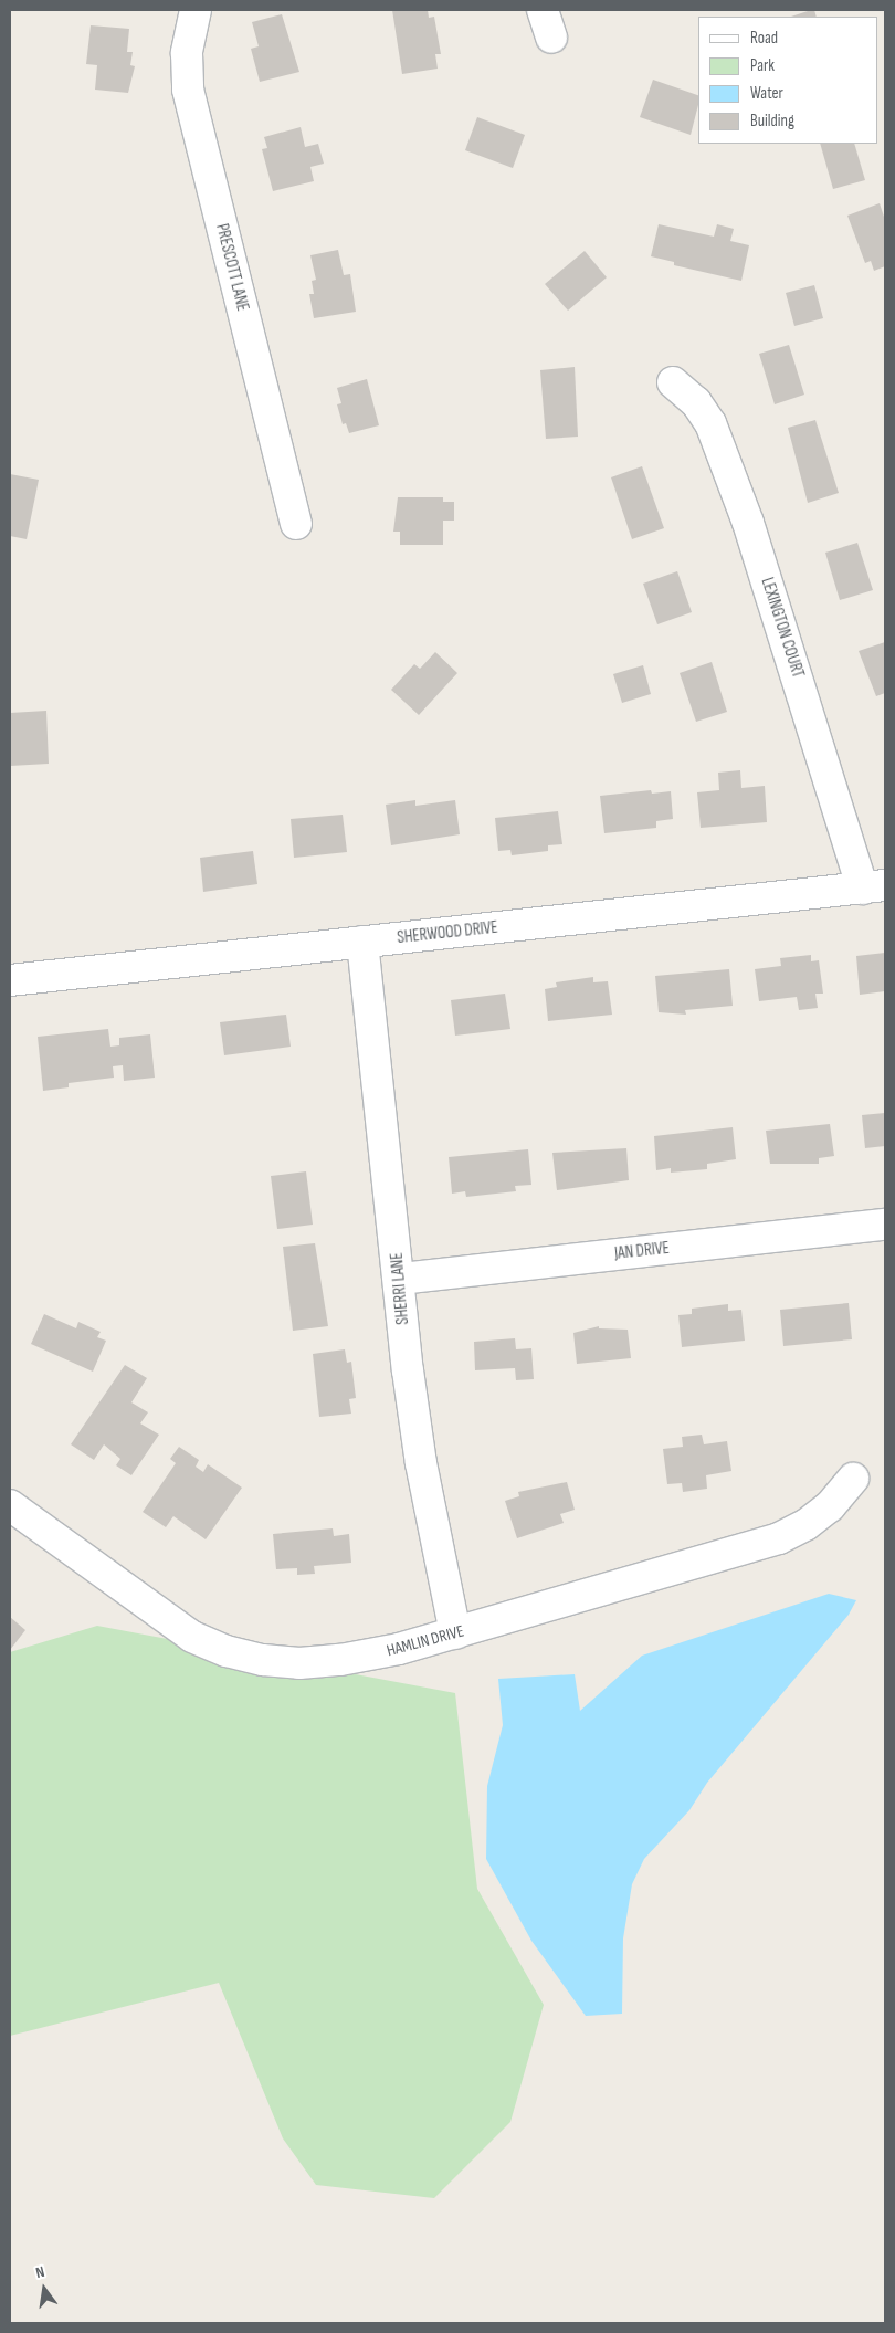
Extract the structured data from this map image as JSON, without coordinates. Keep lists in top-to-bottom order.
{
  "streets": {
    "street": [
      "PRESCOTT LANE",
      "LEXINGTON COURT",
      "SHERWOOD DRIVE",
      "JAN DRIVE",
      "SHERRI LANE",
      "HAMLIN DRIVE"
    ]
  },
  "crossings": [
    ["LEXINGTON COURT", "SHERWOOD DRIVE"],
    ["SHERWOOD DRIVE", "SHERRI LANE"],
    ["JAN DRIVE", "SHERRI LANE"],
    ["SHERRI LANE", "HAMLIN DRIVE"]
  ],
  "legend": [
    "Road",
    "Park",
    "Water",
    "Building"
  ],
  "north": "top"
}
